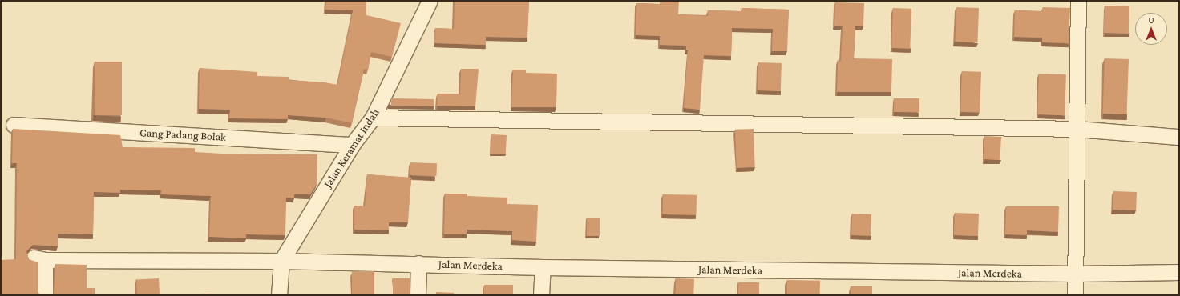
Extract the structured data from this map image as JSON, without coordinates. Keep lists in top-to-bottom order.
{
  "streets": {
    "street": ["Gang Padang Bolak", "Jalan Keramat Indah", "Jalan Merdeka"]
  },
  "crossings": [
    ["Gang Padang Bolak", "Jalan Keramat Indah"],
    ["Jalan Keramat Indah", "Jalan Merdeka"]
  ],
  "north": "top"
}
